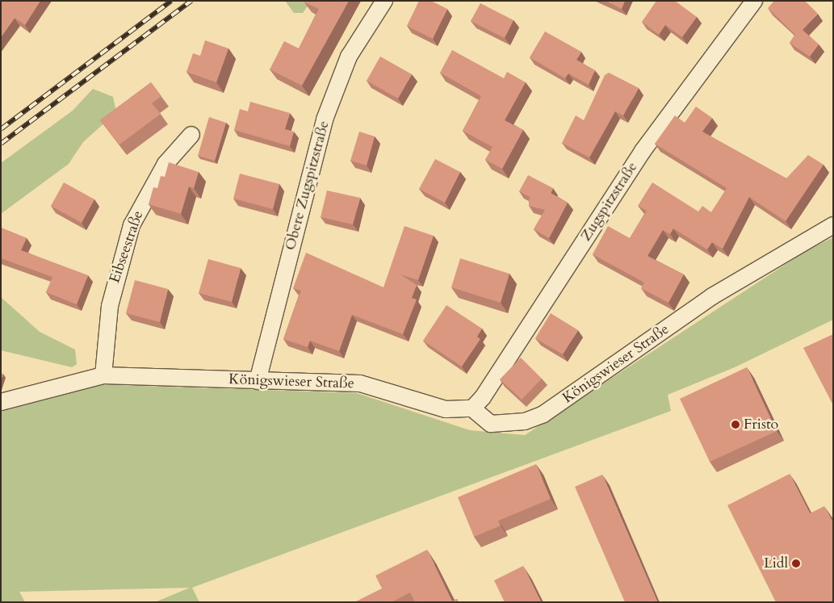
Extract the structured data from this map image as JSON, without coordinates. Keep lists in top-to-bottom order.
{
  "streets": {
    "street": [
      "Obere Zugspitzstraße",
      "Zugspitzstraße",
      "Eibseestraße",
      "Königswieser Straße"
    ]
  },
  "crossings": [
    ["Obere Zugspitzstraße", "Königswieser Straße"],
    ["Zugspitzstraße", "Königswieser Straße"],
    ["Eibseestraße", "Königswieser Straße"]
  ],
  "places": ["Fristo", "Lidl"]
}
